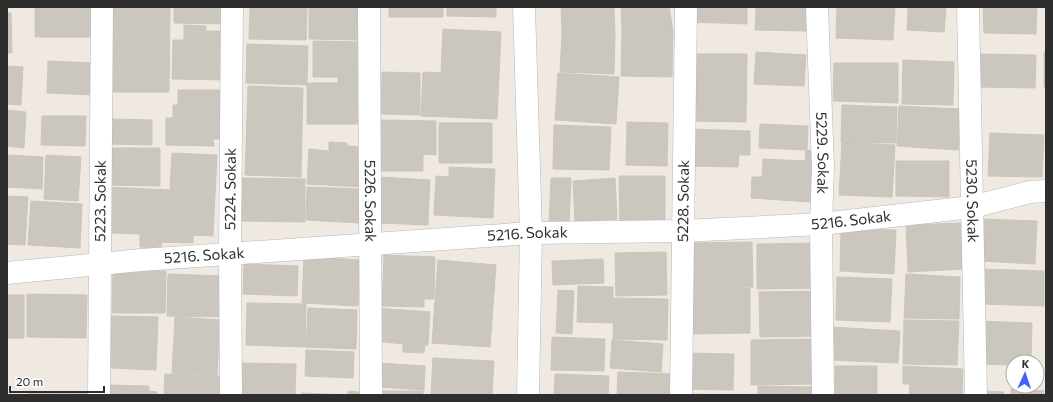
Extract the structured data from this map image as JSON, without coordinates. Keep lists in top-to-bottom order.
{
  "streets": {
    "street": [
      "5229. Sokak",
      "5224. Sokak",
      "5223. Sokak",
      "5226. Sokak",
      "5228. Sokak",
      "5230. Sokak",
      "5216. Sokak"
    ]
  },
  "crossings": [
    ["5229. Sokak", "5216. Sokak"],
    ["5224. Sokak", "5216. Sokak"],
    ["5223. Sokak", "5216. Sokak"],
    ["5226. Sokak", "5216. Sokak"],
    ["5228. Sokak", "5216. Sokak"],
    ["5230. Sokak", "5216. Sokak"]
  ],
  "scale_bar": "20 m",
  "north": "top"
}
